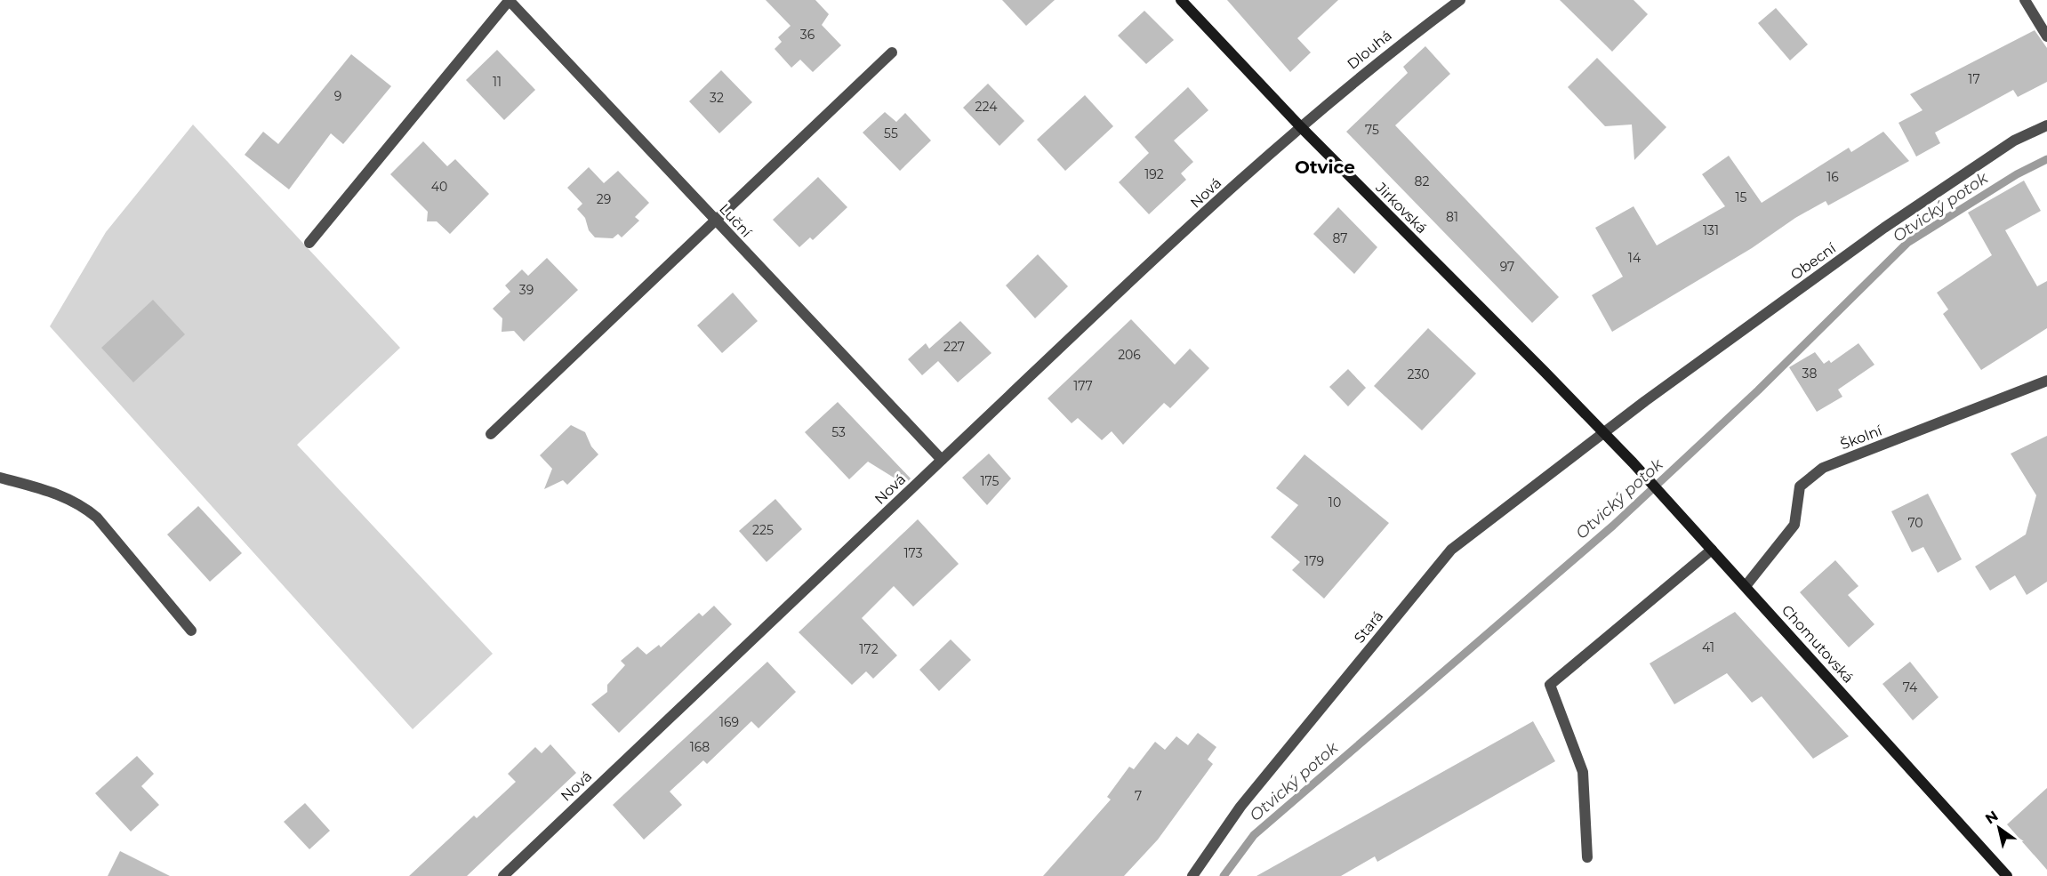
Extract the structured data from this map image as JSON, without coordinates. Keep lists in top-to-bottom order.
{
  "streets": {
    "main road": ["Jirkovská", "Chomutovská"],
    "street": [
      "Dlouhá",
      "Nová",
      "Luční",
      "Obecní",
      "Školní",
      "Stará"
    ]
  },
  "crossings": [
    ["Dlouhá", "Nová"],
    ["Dlouhá", "Jirkovská"],
    ["Nová", "Jirkovská"],
    ["Nová", "Luční"],
    ["Jirkovská", "Obecní"],
    ["Jirkovská", "Stará"],
    ["Jirkovská", "Chomutovská"],
    ["Obecní", "Stará"],
    ["Obecní", "Chomutovská"],
    ["Školní", "Chomutovská"],
    ["Stará", "Chomutovská"]
  ],
  "districts": ["Otvice"],
  "water": ["Otvický potok"],
  "house_numbers": [
    "36",
    "17",
    "11",
    "9",
    "32",
    "224",
    "75",
    "55",
    "192",
    "16",
    "82",
    "40",
    "15",
    "29",
    "81",
    "131",
    "87",
    "14",
    "97",
    "39",
    "227",
    "206",
    "38",
    "230",
    "177",
    "53",
    "175",
    "10",
    "70",
    "225",
    "173",
    "179",
    "41",
    "172",
    "74",
    "169",
    "168",
    "7"
  ],
  "north": "top left"
}
